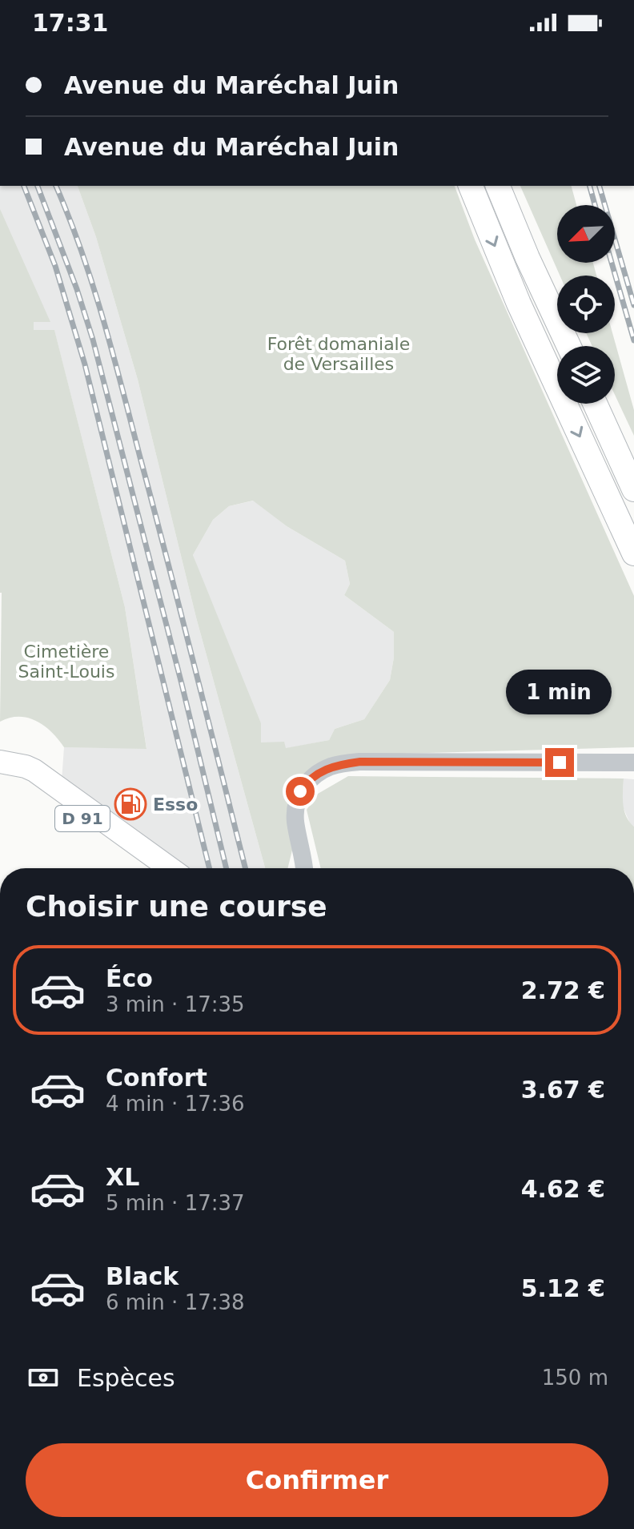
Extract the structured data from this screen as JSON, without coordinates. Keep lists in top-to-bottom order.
{
  "streets": {
    "main road": ["D 91"]
  },
  "parks": ["Forêt domaniale de Versailles", "Cimetière Saint-Louis"],
  "places": {
    "fuel station": ["Esso"]
  },
  "north": "bottom left",
  "page": {
    "status": "17:31",
    "banner": ["Avenue du Maréchal Juin", "Avenue du Maréchal Juin"],
    "bubble": "1 min",
    "heading": "Choisir une course",
    "list": [
      {
        "name": "Éco",
        "note": "3 min · 17:35",
        "value": "2.72 €"
      },
      {
        "name": "Confort",
        "note": "4 min · 17:36",
        "value": "3.67 €"
      },
      {
        "name": "XL",
        "note": "5 min · 17:37",
        "value": "4.62 €"
      },
      {
        "name": "Black",
        "note": "6 min · 17:38",
        "value": "5.12 €"
      }
    ],
    "pay": ["Espèces", "150 m"],
    "buttons": "Confirmer"
  }
}
